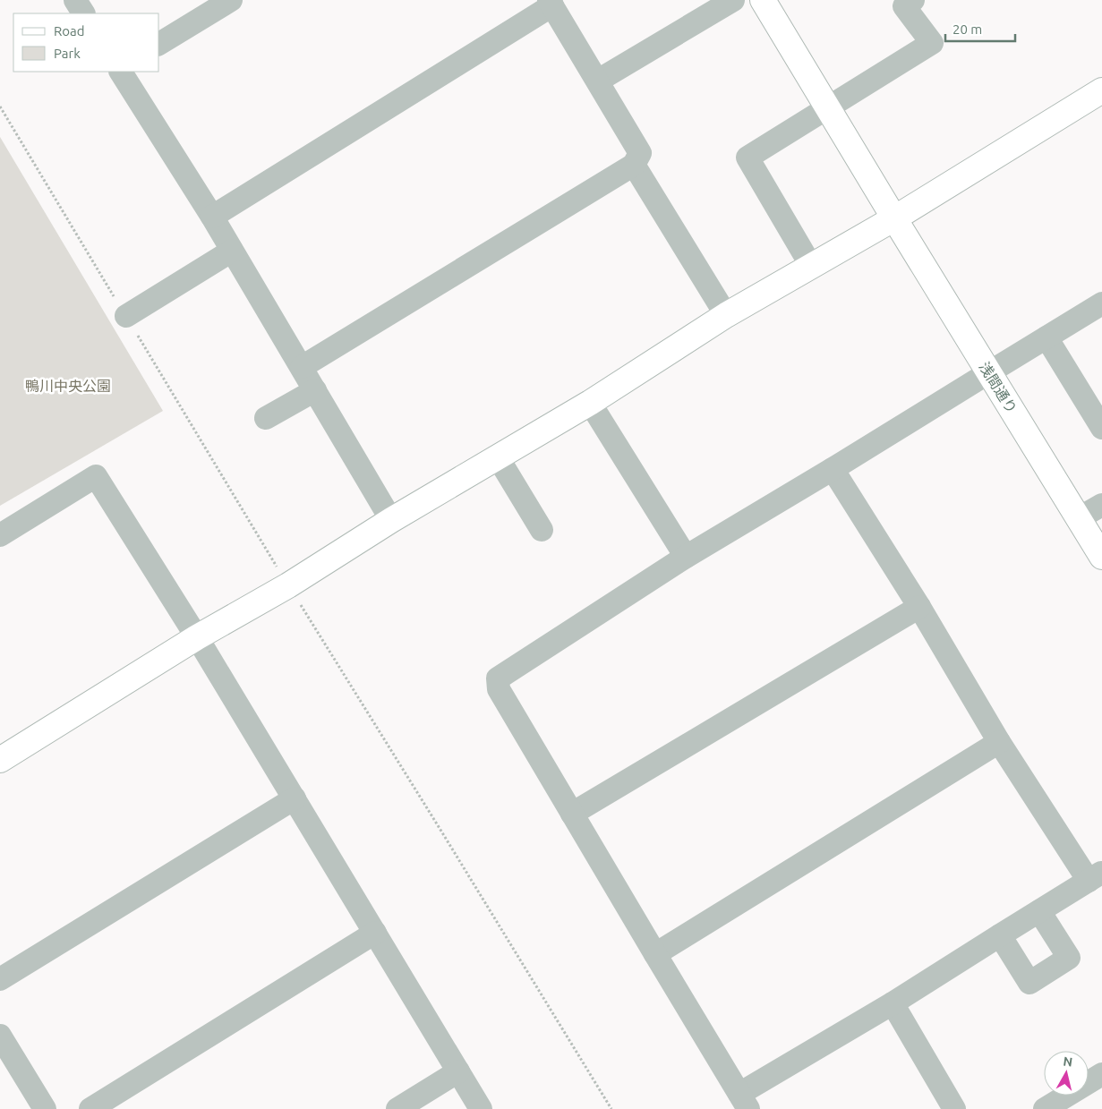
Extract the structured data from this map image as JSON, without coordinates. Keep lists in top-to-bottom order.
{
  "streets": {
    "street": ["浅間通り"]
  },
  "parks": ["鴨川中央公園"],
  "legend": ["Road", "Park"],
  "scale_bar": "20 m",
  "north": "top"
}
